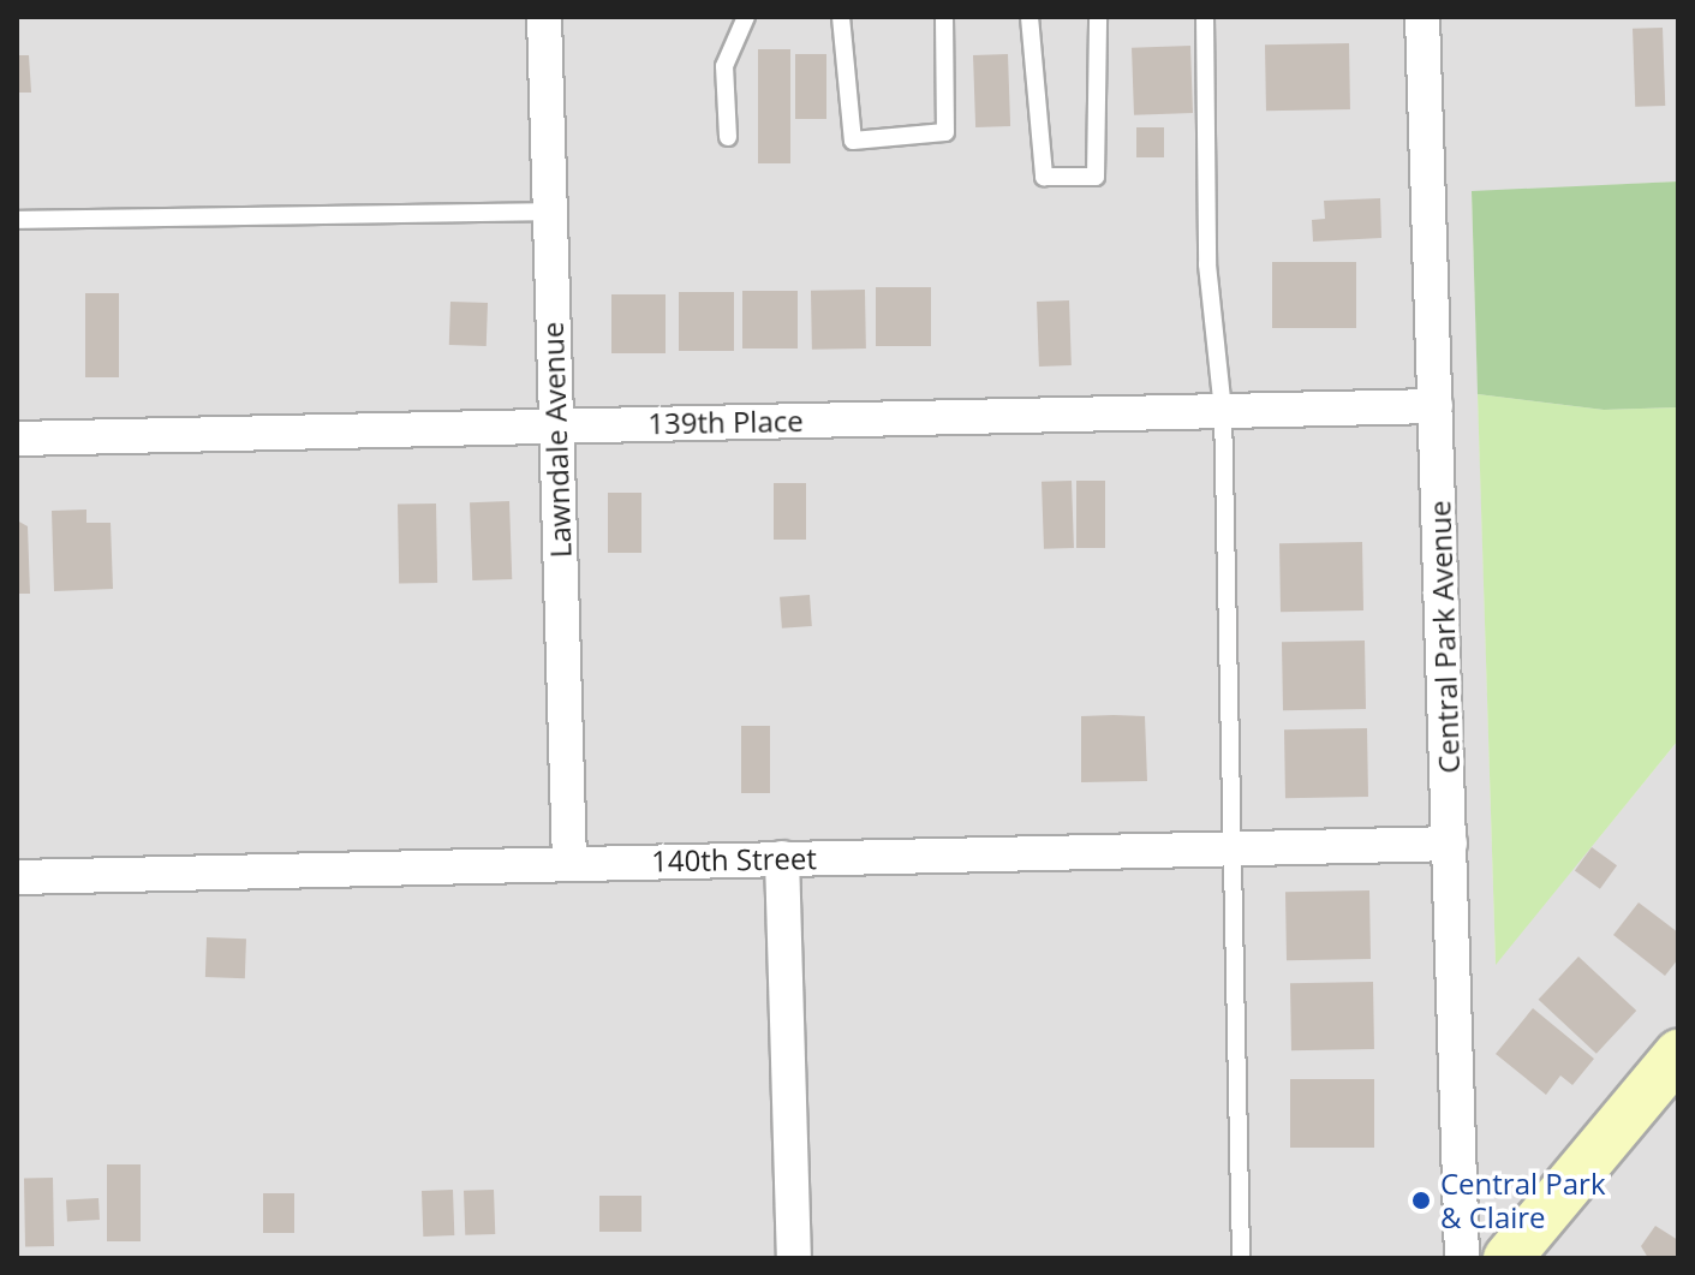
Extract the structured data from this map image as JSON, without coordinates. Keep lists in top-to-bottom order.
{
  "streets": {
    "street": [
      "139th Place",
      "Lawndale Avenue",
      "Central Park Avenue",
      "140th Street"
    ]
  },
  "crossings": [
    ["139th Place", "Lawndale Avenue"],
    ["139th Place", "Central Park Avenue"],
    ["Lawndale Avenue", "140th Street"],
    ["Central Park Avenue", "140th Street"]
  ],
  "places": ["Central Park & Claire"]
}
